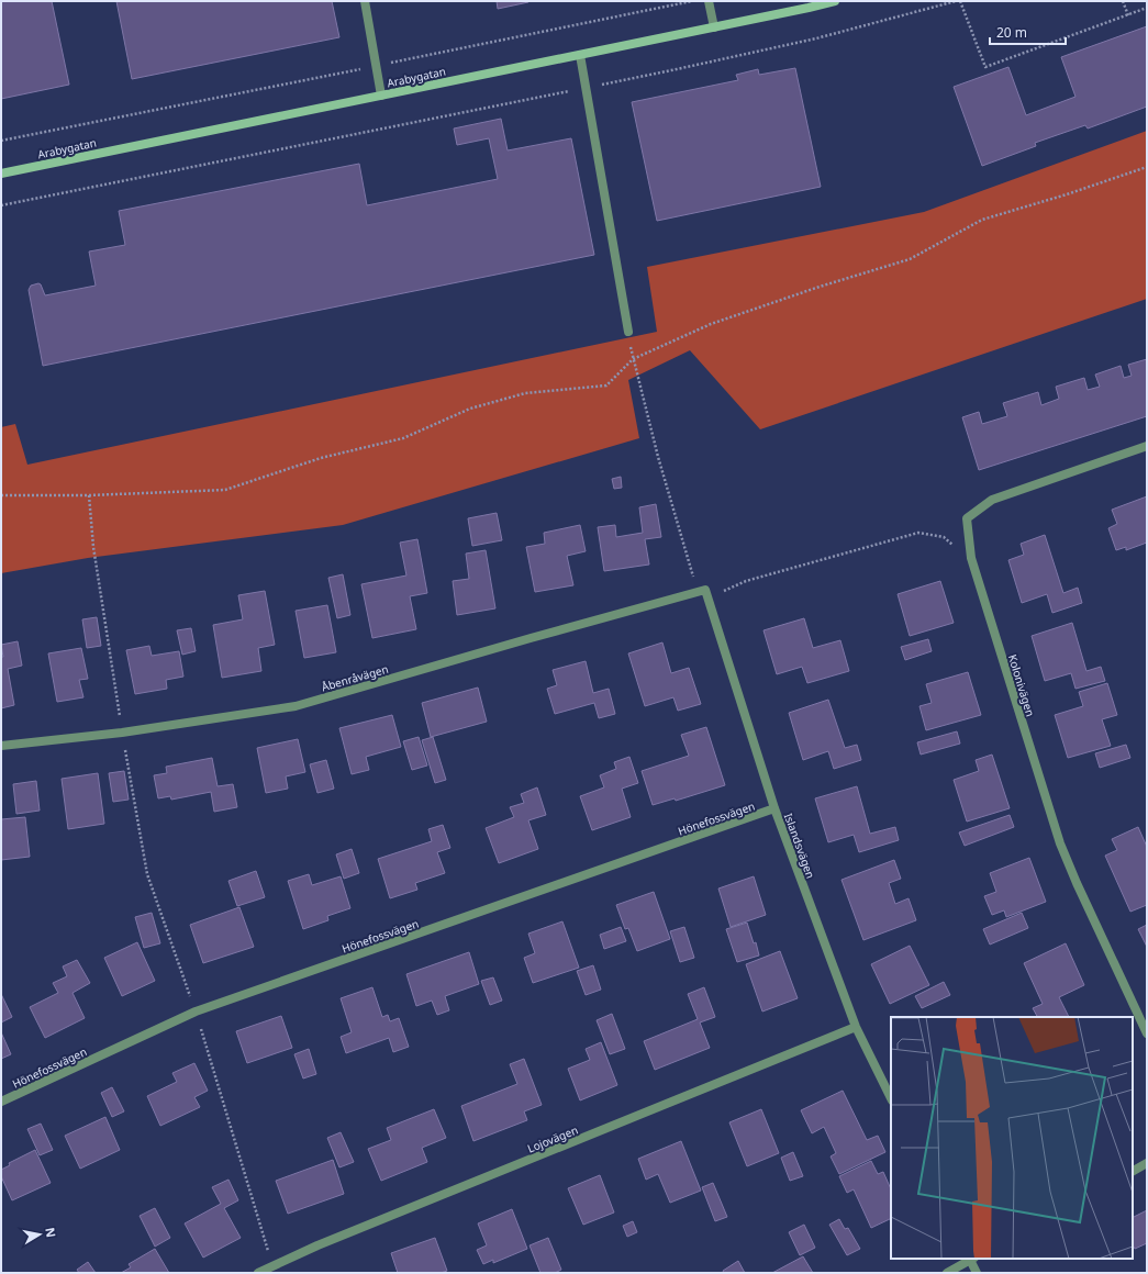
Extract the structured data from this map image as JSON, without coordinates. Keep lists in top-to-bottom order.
{
  "streets": {
    "street": [
      "Arabygatan",
      "Åbenråvägen",
      "Kolonivägen",
      "Hönefossvägen",
      "Islandsvägen",
      "Lojovägen"
    ]
  },
  "crossings": [
    ["Åbenråvägen", "Islandsvägen"],
    ["Hönefossvägen", "Islandsvägen"],
    ["Islandsvägen", "Lojovägen"]
  ],
  "scale_bar": "20 m",
  "north": "right"
}
